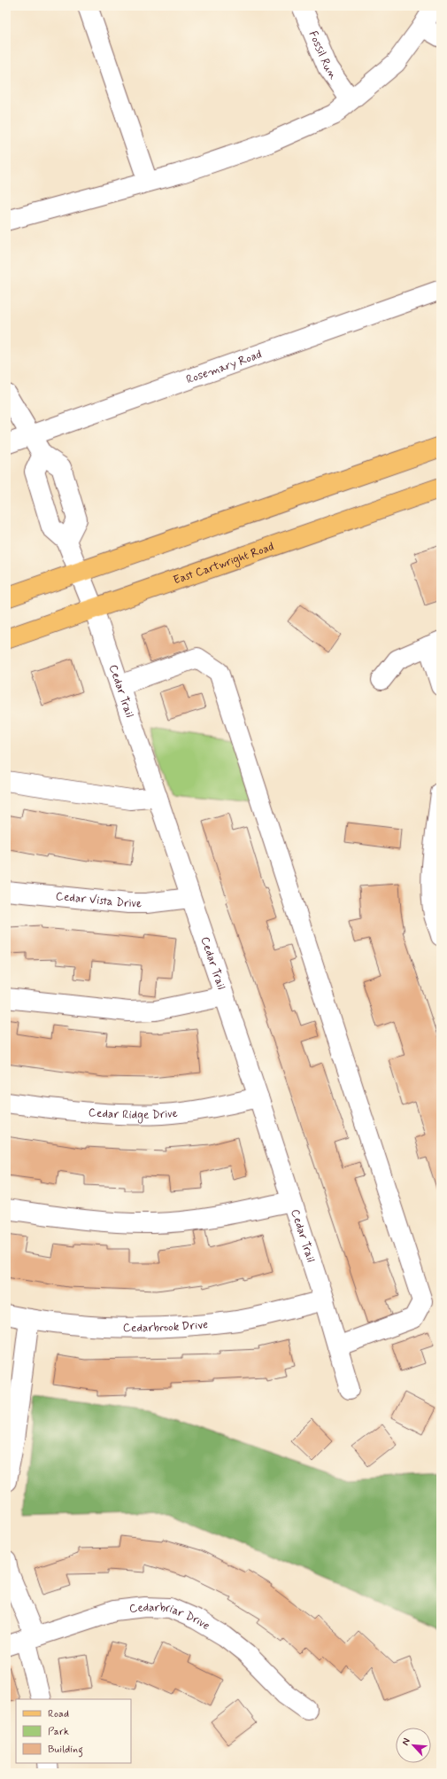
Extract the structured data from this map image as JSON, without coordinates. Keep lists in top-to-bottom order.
{
  "streets": {
    "main road": ["East Cartwright Road"],
    "street": [
      "Fossil Run",
      "Rosemary Road",
      "Cedar Trail",
      "Cedar Vista Drive",
      "Cedar Ridge Drive",
      "Cedarbrook Drive",
      "Cedarbriar Drive"
    ]
  },
  "crossings": [
    ["East Cartwright Road", "Cedar Trail"],
    ["Cedar Trail", "Cedar Vista Drive"],
    ["Cedar Trail", "Cedar Ridge Drive"],
    ["Cedar Trail", "Cedarbrook Drive"]
  ],
  "legend": ["Road", "Park", "Building"],
  "north": "top left"
}
